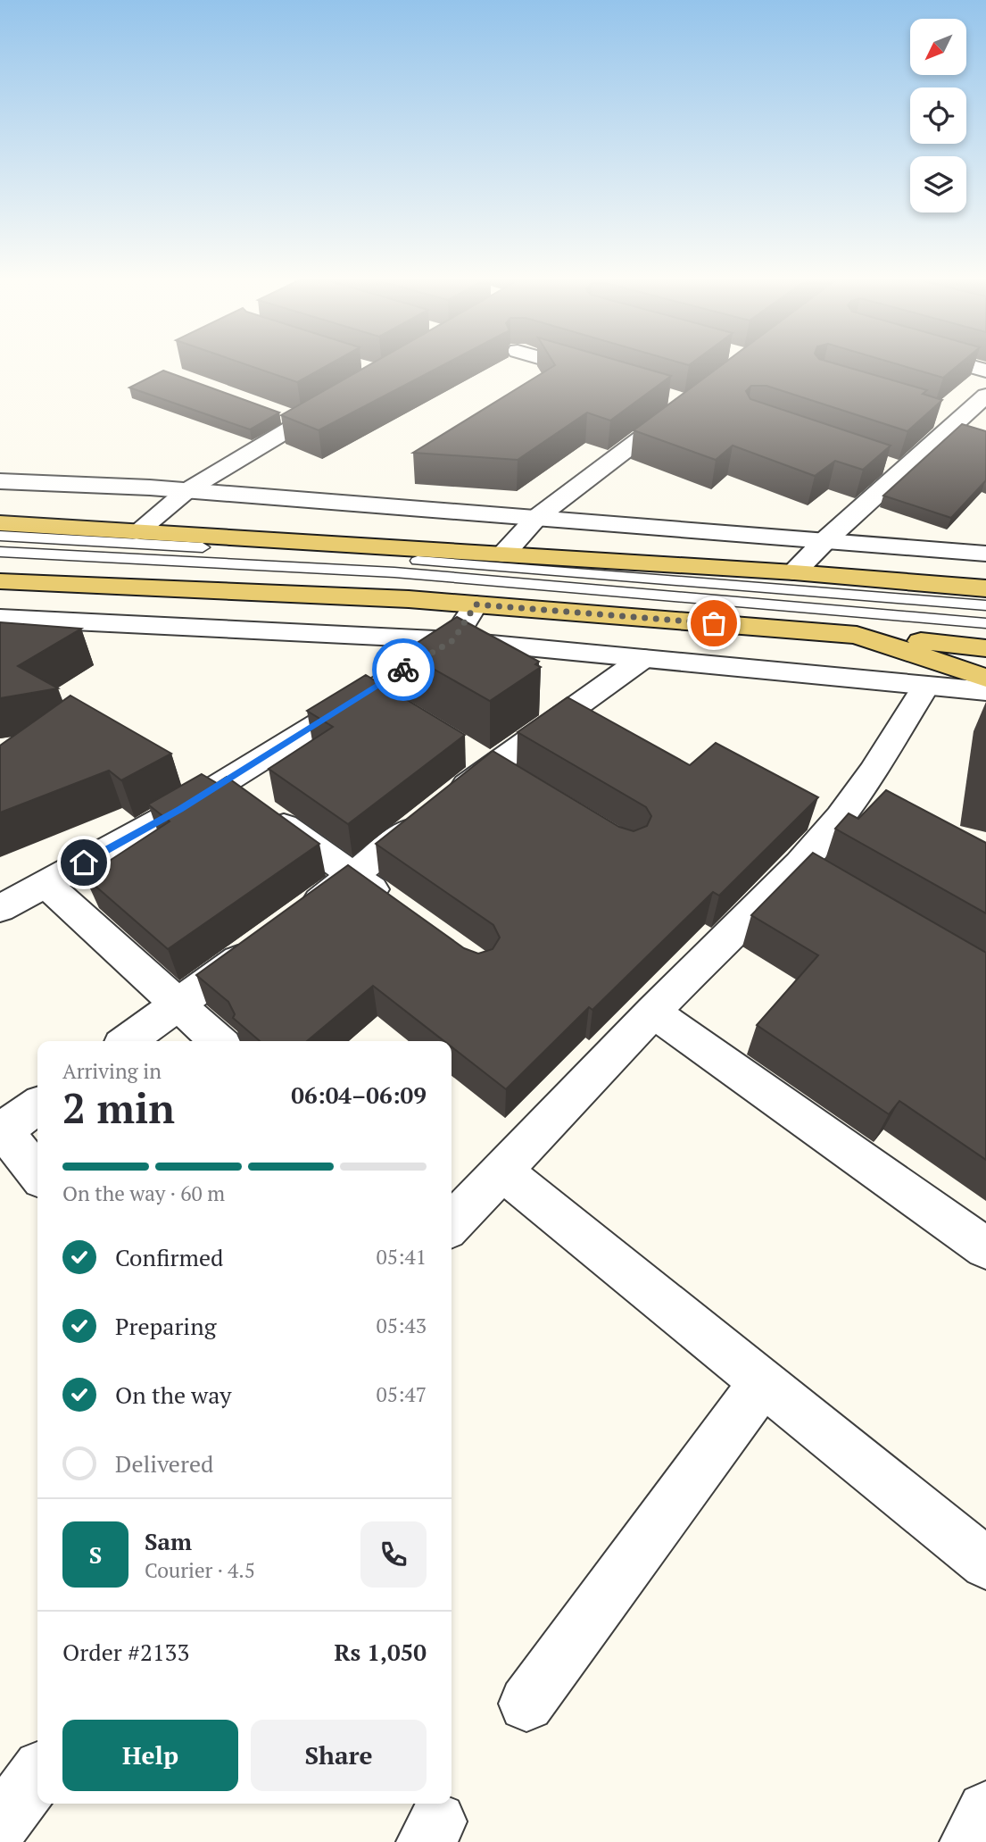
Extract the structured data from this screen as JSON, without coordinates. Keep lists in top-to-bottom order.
{
  "north": "bottom left",
  "page": {
    "heading": ["2 min", "Arriving in", "06:04–06:09"],
    "panel": [
      "Sam",
      "Courier · 4.5",
      "Order #2133",
      "Rs 1,050"
    ],
    "bar": "On the way · 60 m",
    "list": [
      ["Confirmed", "05:41"],
      ["Preparing", "05:43"],
      ["On the way", "05:47"],
      "Delivered"
    ],
    "round": "S",
    "buttons": ["Help", "Share"]
  }
}
